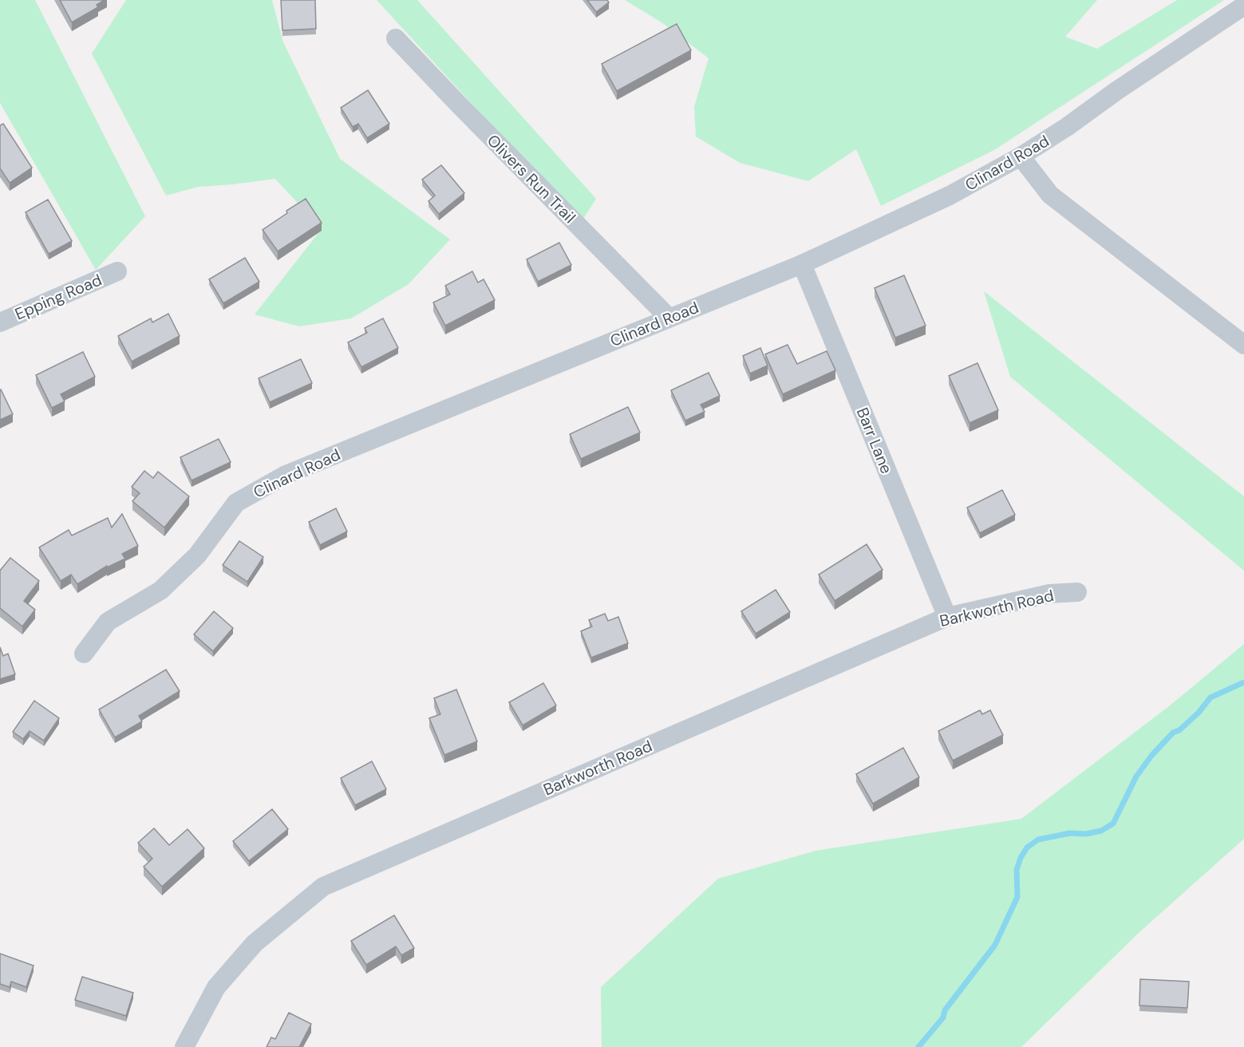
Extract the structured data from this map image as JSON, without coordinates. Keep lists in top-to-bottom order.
{
  "streets": {
    "street": [
      "Clinard Road",
      "Olivers Run Trail",
      "Epping Road",
      "Barr Lane",
      "Barkworth Road"
    ]
  },
  "crossings": [
    ["Clinard Road", "Olivers Run Trail"],
    ["Clinard Road", "Barr Lane"],
    ["Barr Lane", "Barkworth Road"]
  ]
}
